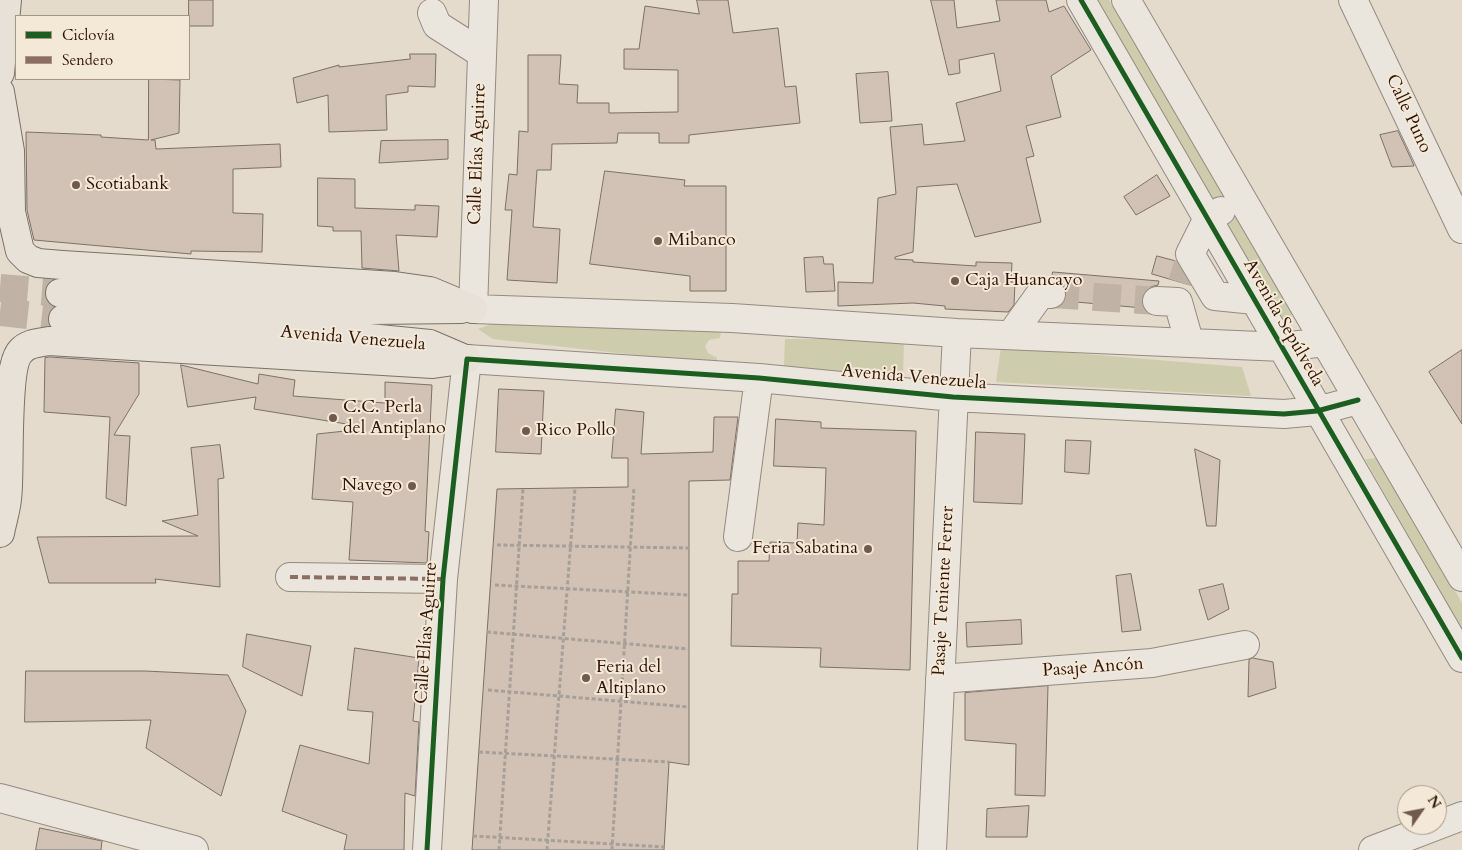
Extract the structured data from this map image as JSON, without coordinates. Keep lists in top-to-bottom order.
{
  "streets": {
    "main road": ["Avenida Venezuela"],
    "street": [
      "Calle Puno",
      "Calle Elías Aguirre",
      "Avenida Sepúlveda",
      "Pasaje Teniente Ferrer",
      "Pasaje Ancón"
    ]
  },
  "crossings": [
    ["Calle Elías Aguirre", "Avenida Venezuela"],
    ["Avenida Sepúlveda", "Avenida Venezuela"],
    ["Avenida Venezuela", "Pasaje Teniente Ferrer"],
    ["Pasaje Teniente Ferrer", "Pasaje Ancón"]
  ],
  "places": [
    "Scotiabank",
    "Mibanco",
    "Caja Huancayo",
    "C.C. Perla del Antiplano",
    "Rico Pollo",
    "Navego",
    "Feria Sabatina",
    "Feria del Altiplano"
  ],
  "legend": ["Ciclovía", "Sendero"],
  "north": "top right"
}
